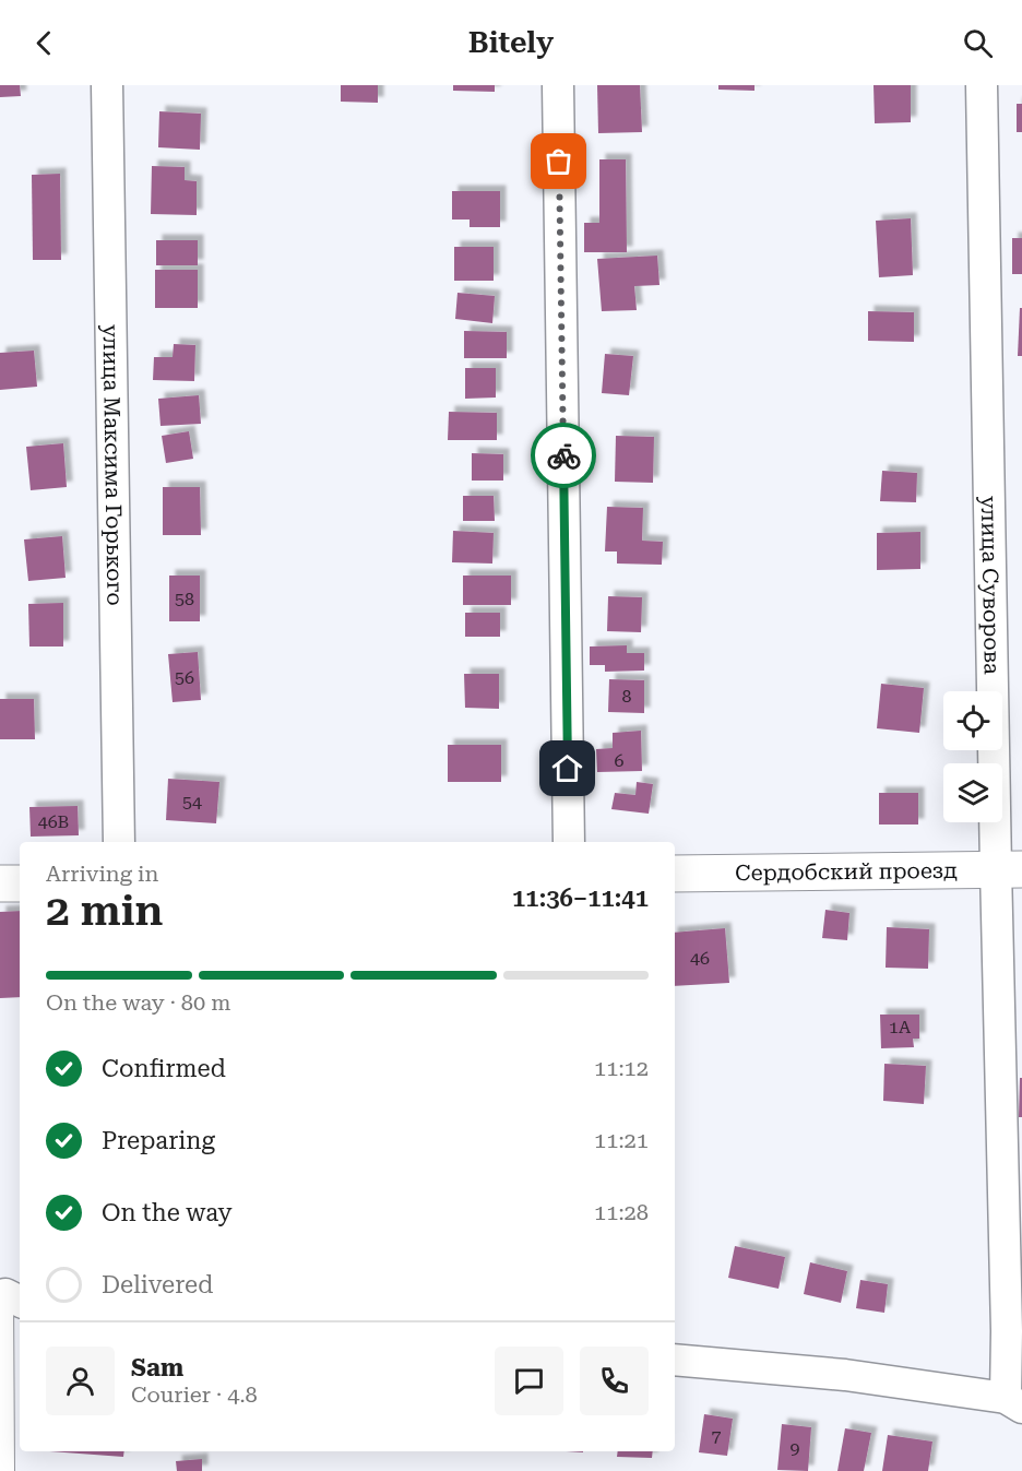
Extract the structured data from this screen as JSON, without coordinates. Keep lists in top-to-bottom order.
{
  "streets": {
    "main road": ["Сердобский проезд"],
    "street": ["улица Максима Горького", "улица Суворова"]
  },
  "crossings": [
    ["улица Суворова", "Сердобский проезд"]
  ],
  "house_numbers": [
    "58",
    "56",
    "8",
    "6",
    "54",
    "46В",
    "46",
    "1А",
    "7",
    "9"
  ],
  "page": {
    "header": "Bitely",
    "heading": ["2 min", "Arriving in", "11:36–11:41"],
    "panel": ["Sam", "Courier · 4.8"],
    "bar": "On the way · 80 m",
    "list": [
      ["Confirmed", "11:12"],
      ["Preparing", "11:21"],
      ["On the way", "11:28"],
      "Delivered"
    ]
  }
}
